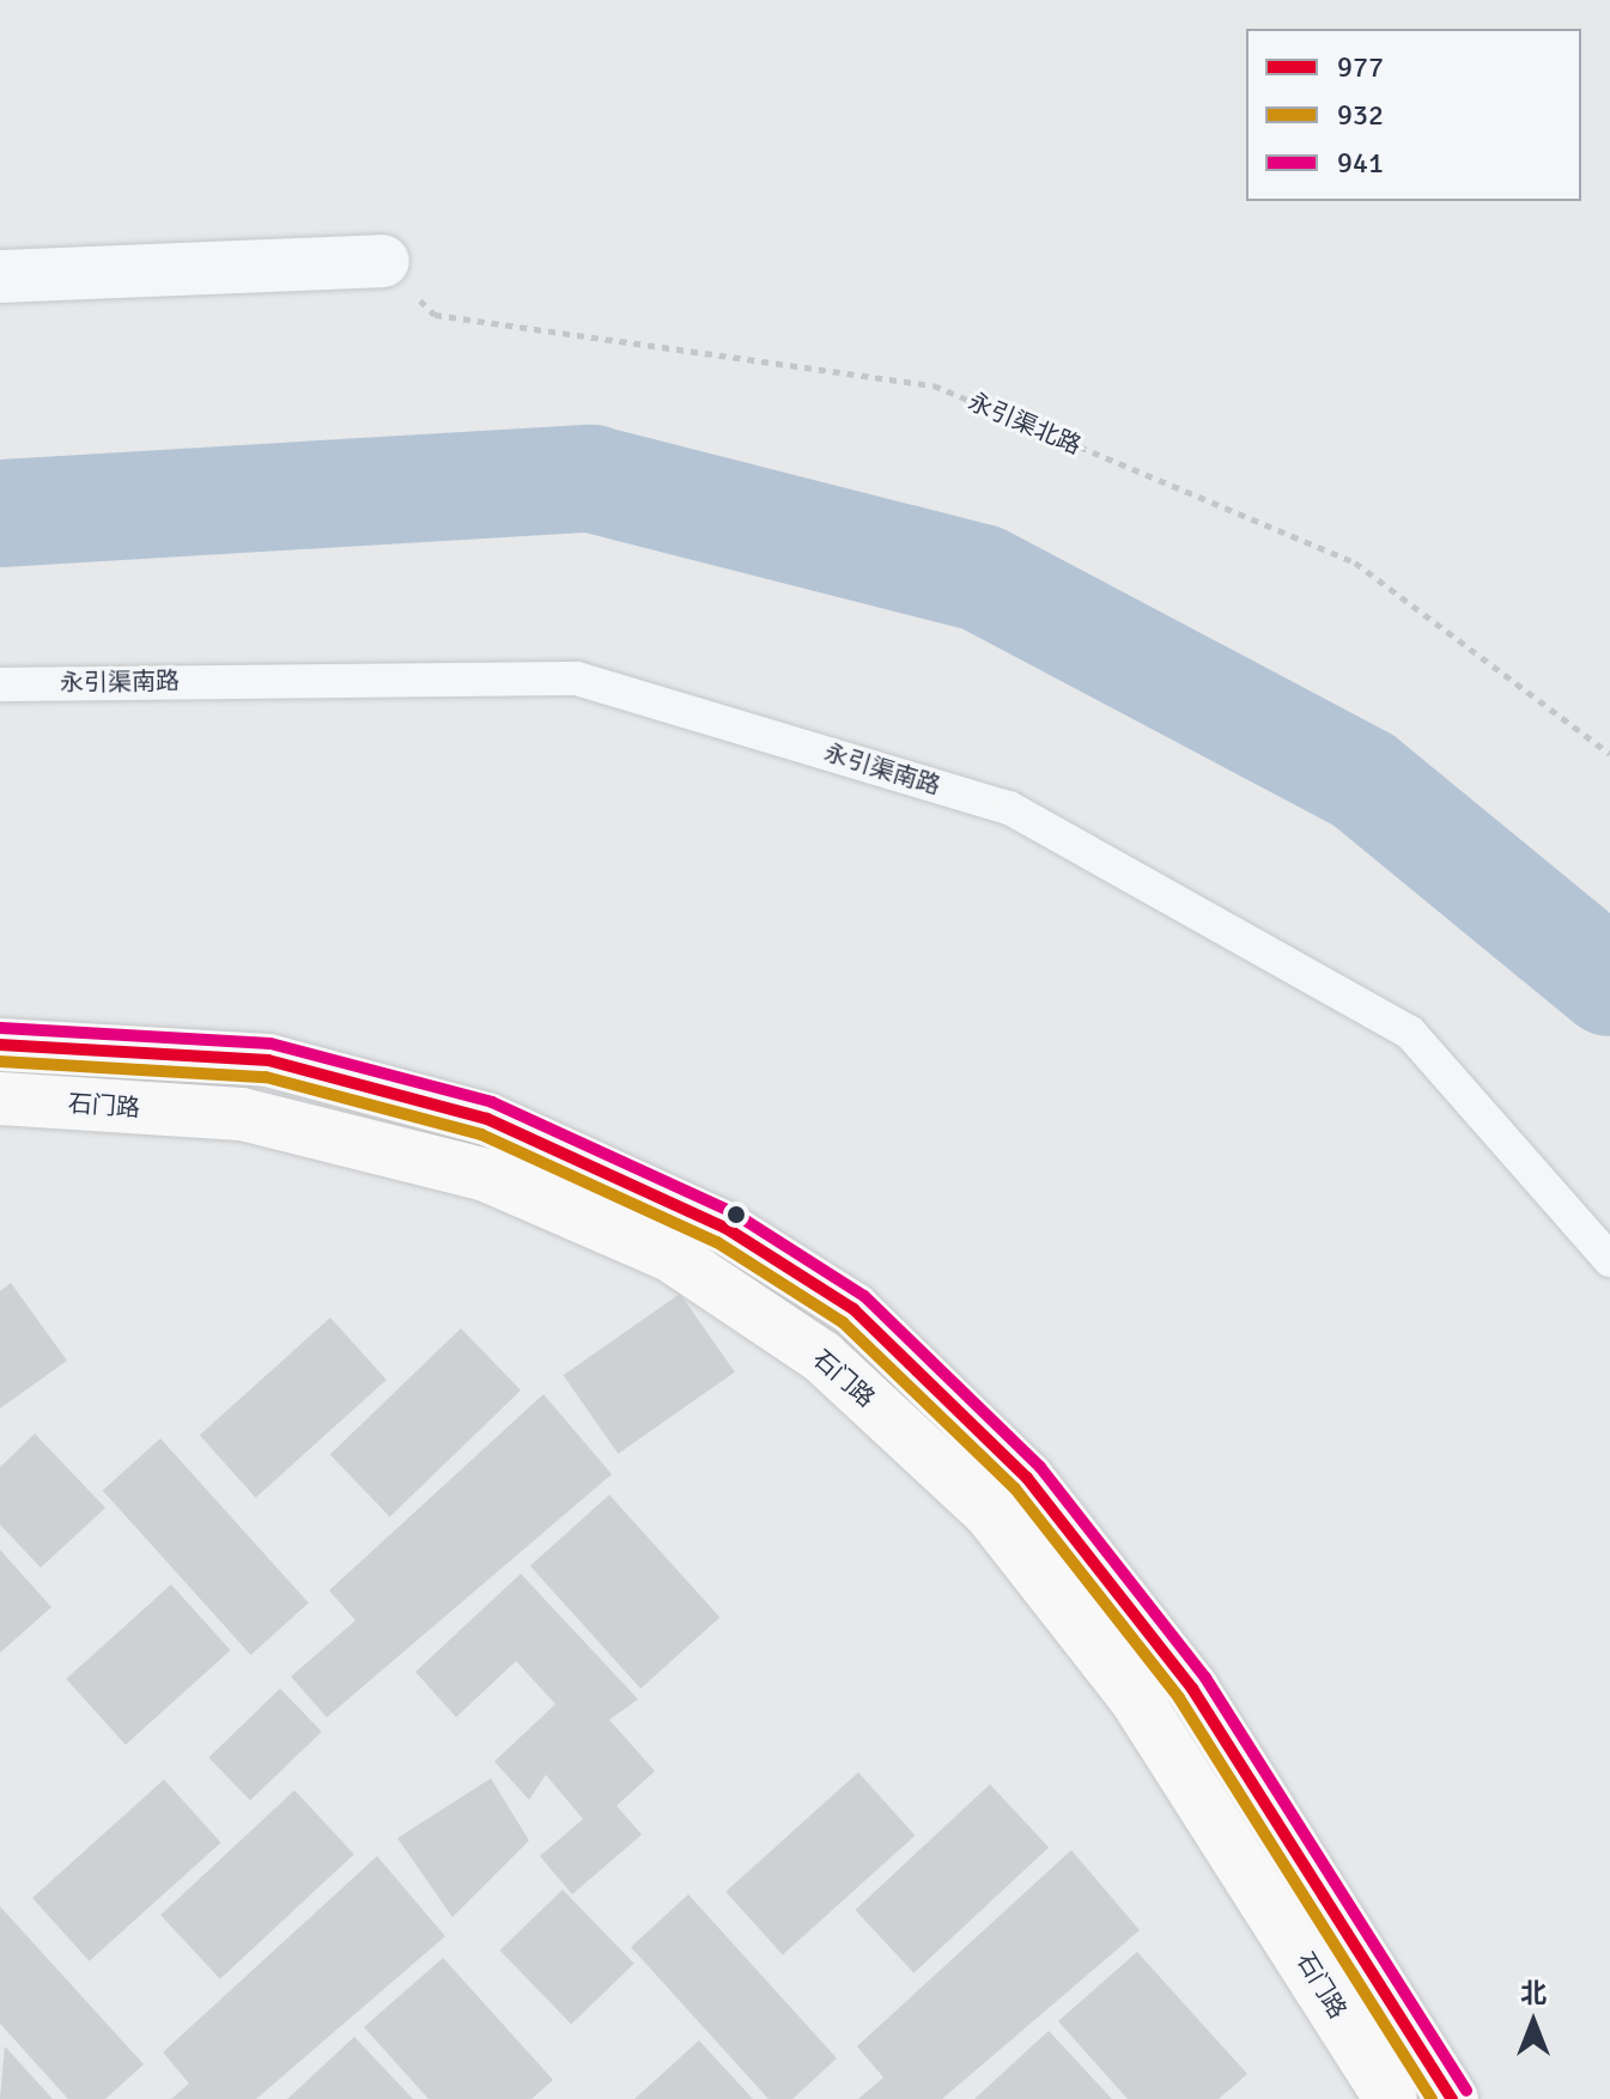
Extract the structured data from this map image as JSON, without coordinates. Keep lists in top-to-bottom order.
{
  "streets": {
    "highway": ["石门路"],
    "lane": ["永引渠南路"],
    "path": ["永引渠北路"]
  },
  "lines": ["transit line 941", "transit line 977", "transit line 932"],
  "legend": ["977", "932", "941"],
  "north": "top"
}
